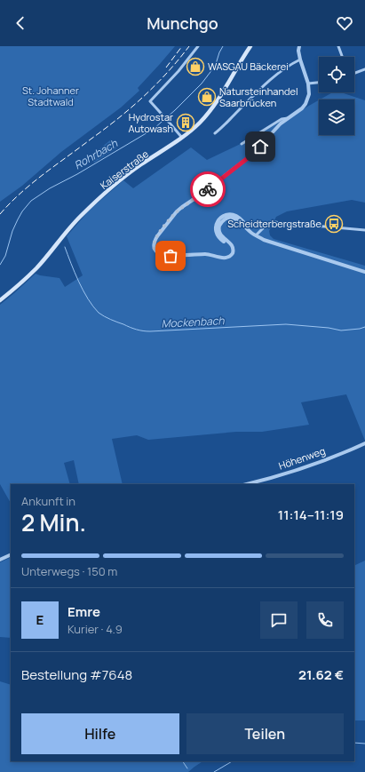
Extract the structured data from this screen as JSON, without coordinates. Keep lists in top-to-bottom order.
{
  "streets": {
    "main road": ["Kaiserstraße"],
    "street": ["Höhenweg"]
  },
  "water": ["Rohrbach", "Mockenbach"],
  "parks": ["St. Johanner Stadtwald"],
  "places": {
    "shop": ["WASGAU Bäckerei", "Natursteinhandel Saarbrücken"],
    "building": ["Hydrostar Autowash"],
    "bus stop": ["Scheidterbergstraße"]
  },
  "page": {
    "header": "Munchgo",
    "heading": ["2 Min.", "Ankunft in", "11:14–11:19"],
    "panel": [
      "Emre",
      "Kurier · 4.9",
      "Bestellung #7648",
      "21.62 €"
    ],
    "bar": "Unterwegs · 150 m",
    "round": "E",
    "buttons": ["Hilfe", "Teilen"]
  }
}
